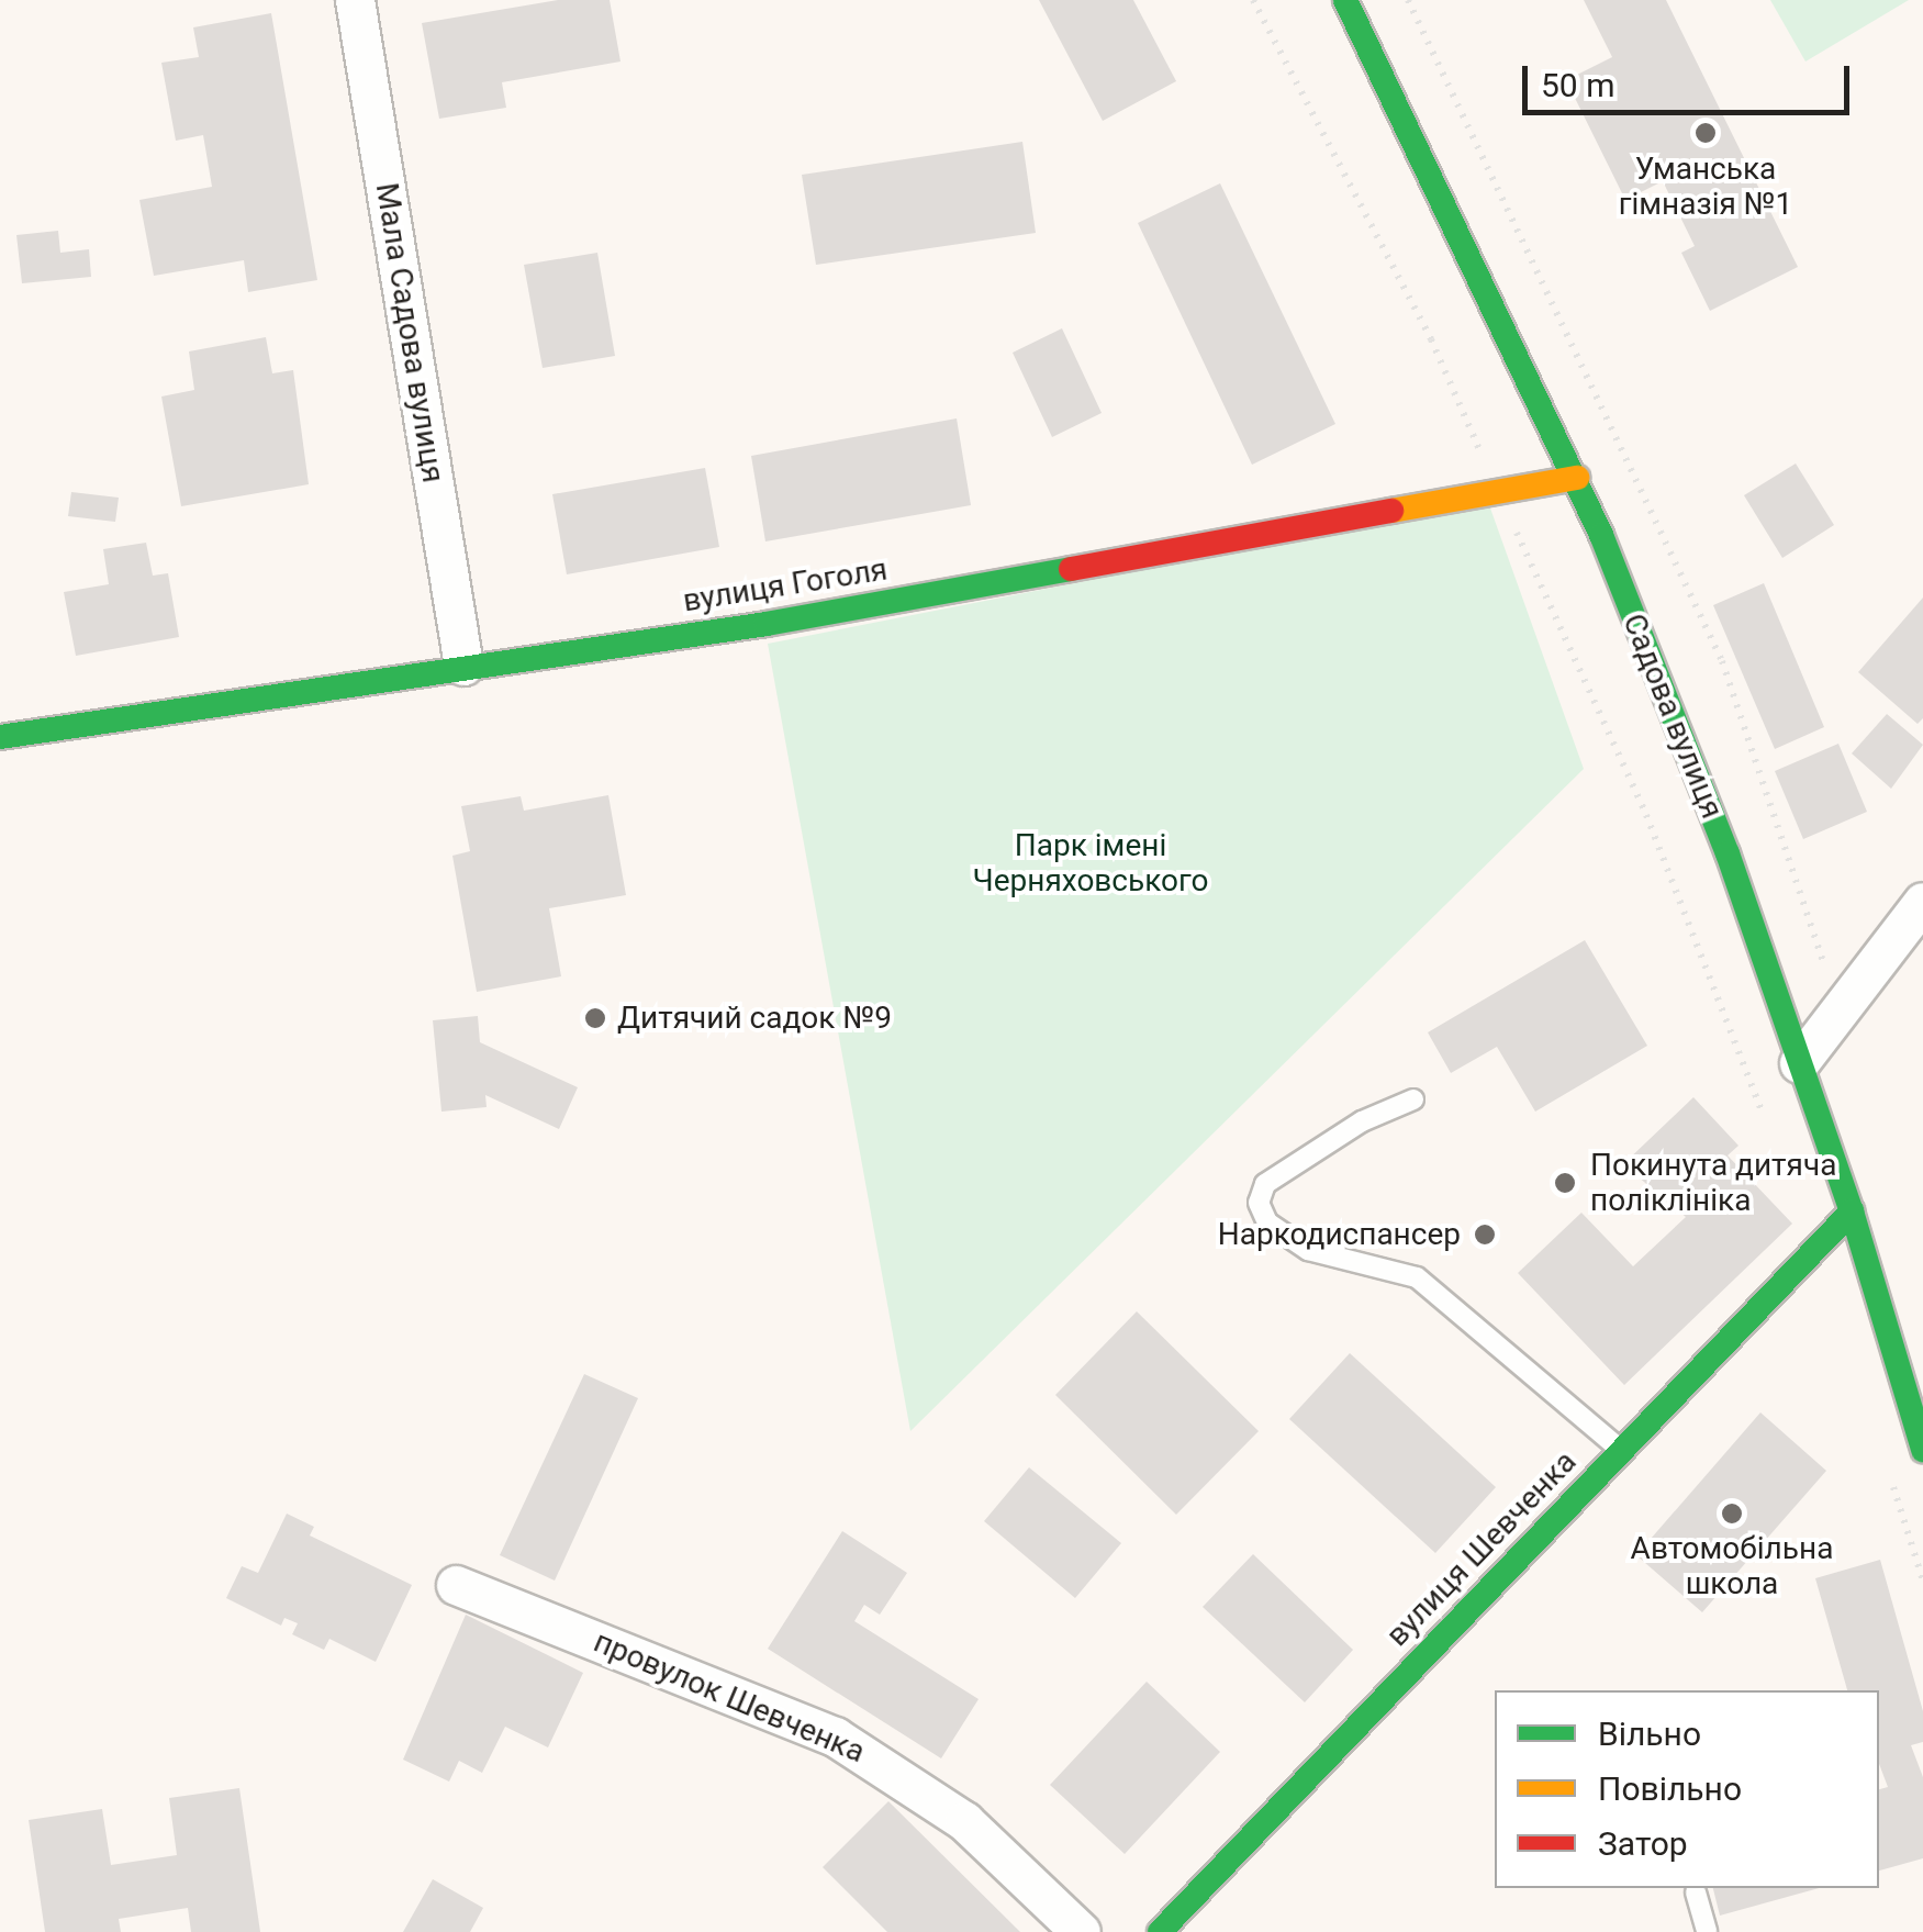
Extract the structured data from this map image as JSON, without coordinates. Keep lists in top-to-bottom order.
{
  "streets": {
    "street": [
      "Мала Садова вулиця",
      "вулиця Гоголя",
      "Садова вулиця",
      "вулиця Шевченка",
      "провулок Шевченка"
    ]
  },
  "crossings": [
    ["Мала Садова вулиця", "вулиця Гоголя"],
    ["вулиця Гоголя", "Садова вулиця"],
    ["Садова вулиця", "вулиця Шевченка"]
  ],
  "parks": ["Парк імені Черняховського"],
  "places": [
    "Уманська гімназія №1",
    "Дитячий садок №9",
    "Покинута дитяча поліклініка",
    "Наркодиспансер",
    "Автомобільна школа"
  ],
  "legend": ["Вільно", "Повільно", "Затор"],
  "scale_bar": "50 m"
}
